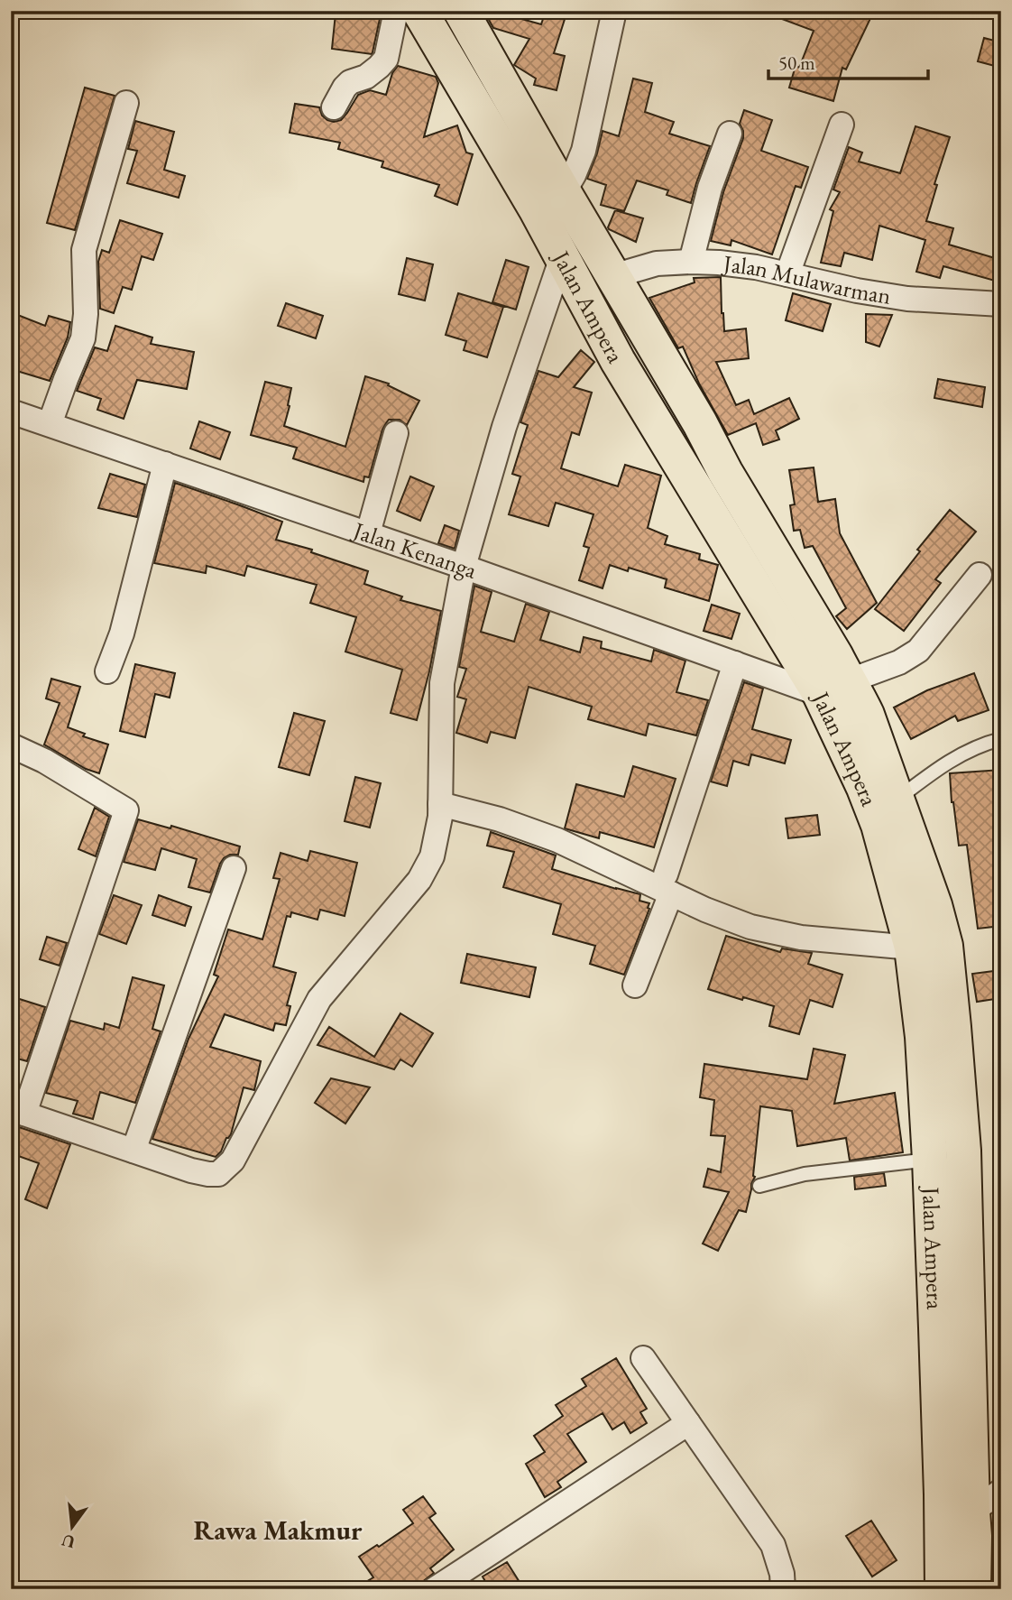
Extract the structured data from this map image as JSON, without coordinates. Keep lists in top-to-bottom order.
{
  "streets": {
    "main road": ["Jalan Ampera"],
    "street": ["Jalan Mulawarman", "Jalan Kenanga"]
  },
  "crossings": [
    ["Jalan Mulawarman", "Jalan Ampera"],
    ["Jalan Ampera", "Jalan Kenanga"]
  ],
  "districts": ["Rawa Makmur"],
  "scale_bar": "50 m",
  "north": "bottom"
}
